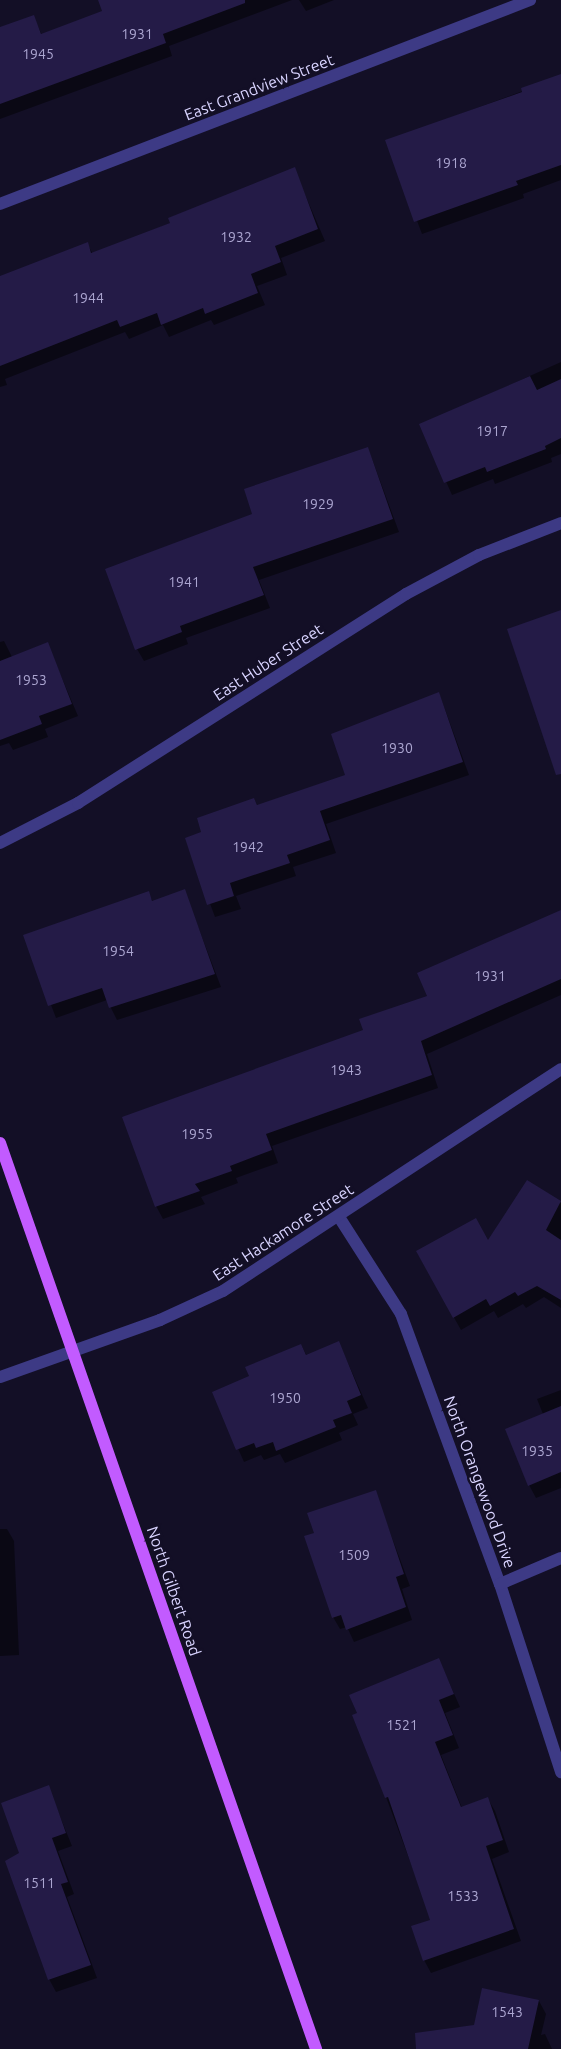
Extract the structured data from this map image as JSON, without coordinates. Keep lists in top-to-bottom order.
{
  "streets": {
    "main road": ["North Gilbert Road"],
    "street": [
      "East Grandview Street",
      "East Huber Street",
      "East Hackamore Street",
      "North Orangewood Drive"
    ]
  },
  "crossings": [
    ["East Hackamore Street", "North Orangewood Drive"],
    ["East Hackamore Street", "North Gilbert Road"]
  ],
  "house_numbers": [
    "1931",
    "1945",
    "1918",
    "1932",
    "1944",
    "1917",
    "1929",
    "1941",
    "1953",
    "1930",
    "1942",
    "1954",
    "1931",
    "1943",
    "1955",
    "1950",
    "1935",
    "1509",
    "1521",
    "1511",
    "1533",
    "1543"
  ]
}
